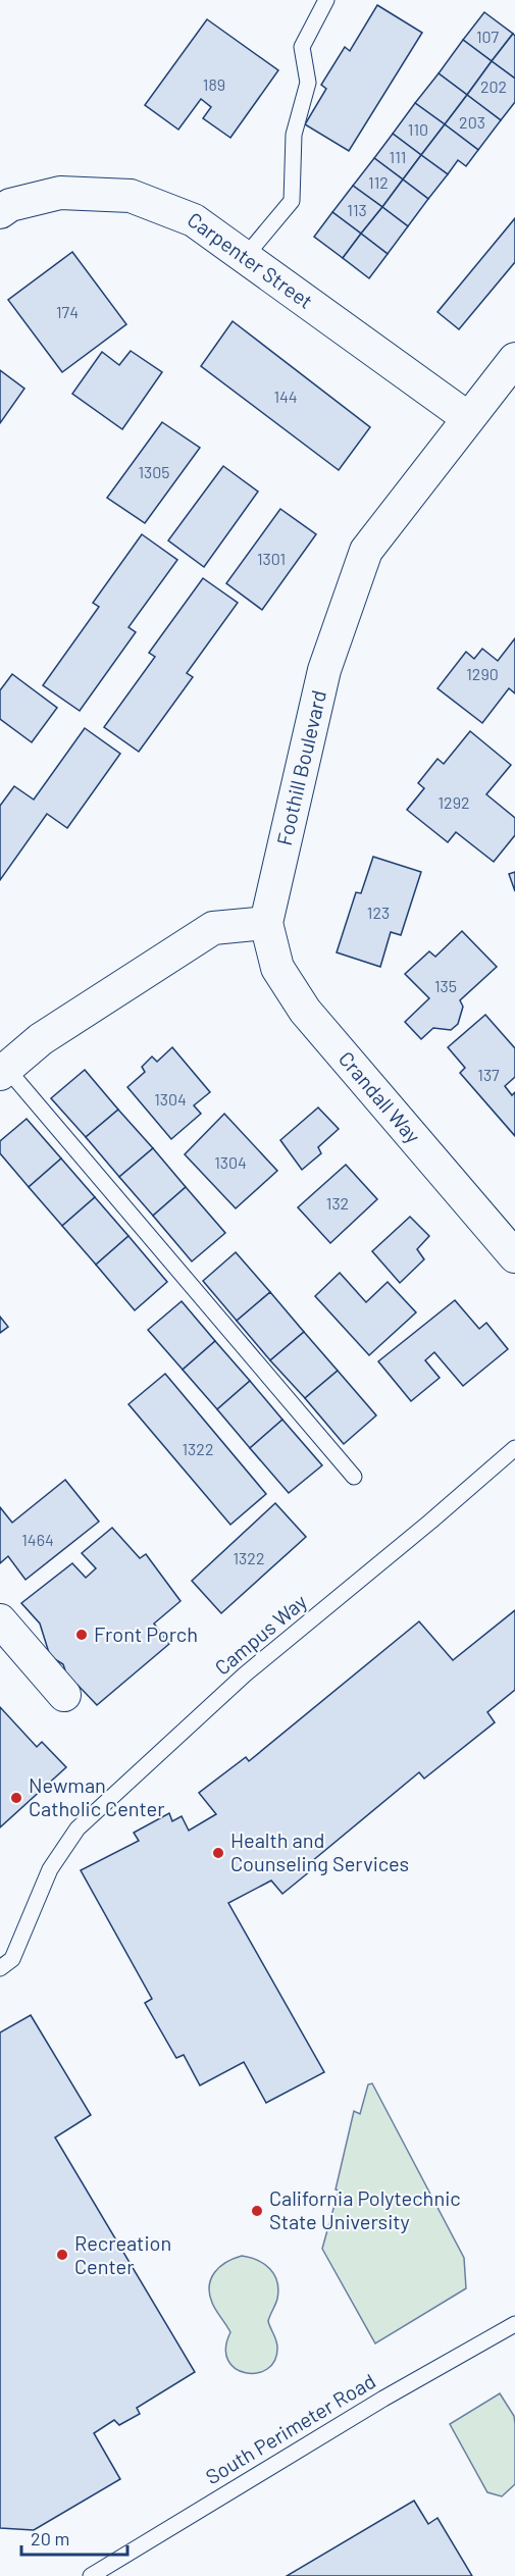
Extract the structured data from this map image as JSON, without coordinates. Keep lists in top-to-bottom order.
{
  "streets": {
    "street": ["Carpenter Street", "Foothill Boulevard", "Crandall Way"],
    "lane": ["Campus Way", "South Perimeter Road"]
  },
  "crossings": [
    ["Carpenter Street", "Foothill Boulevard"],
    ["Foothill Boulevard", "Crandall Way"]
  ],
  "places": [
    "Front Porch",
    "Newman Catholic Center",
    "Health and Counseling Services",
    "California Polytechnic State University",
    "Recreation Center"
  ],
  "house_numbers": [
    "107",
    "189",
    "202",
    "203",
    "110",
    "111",
    "112",
    "113",
    "174",
    "144",
    "1305",
    "1301",
    "1290",
    "1292",
    "123",
    "135",
    "137",
    "1304",
    "1304",
    "132",
    "1322",
    "1464",
    "1322"
  ],
  "scale_bar": "20 m"
}
